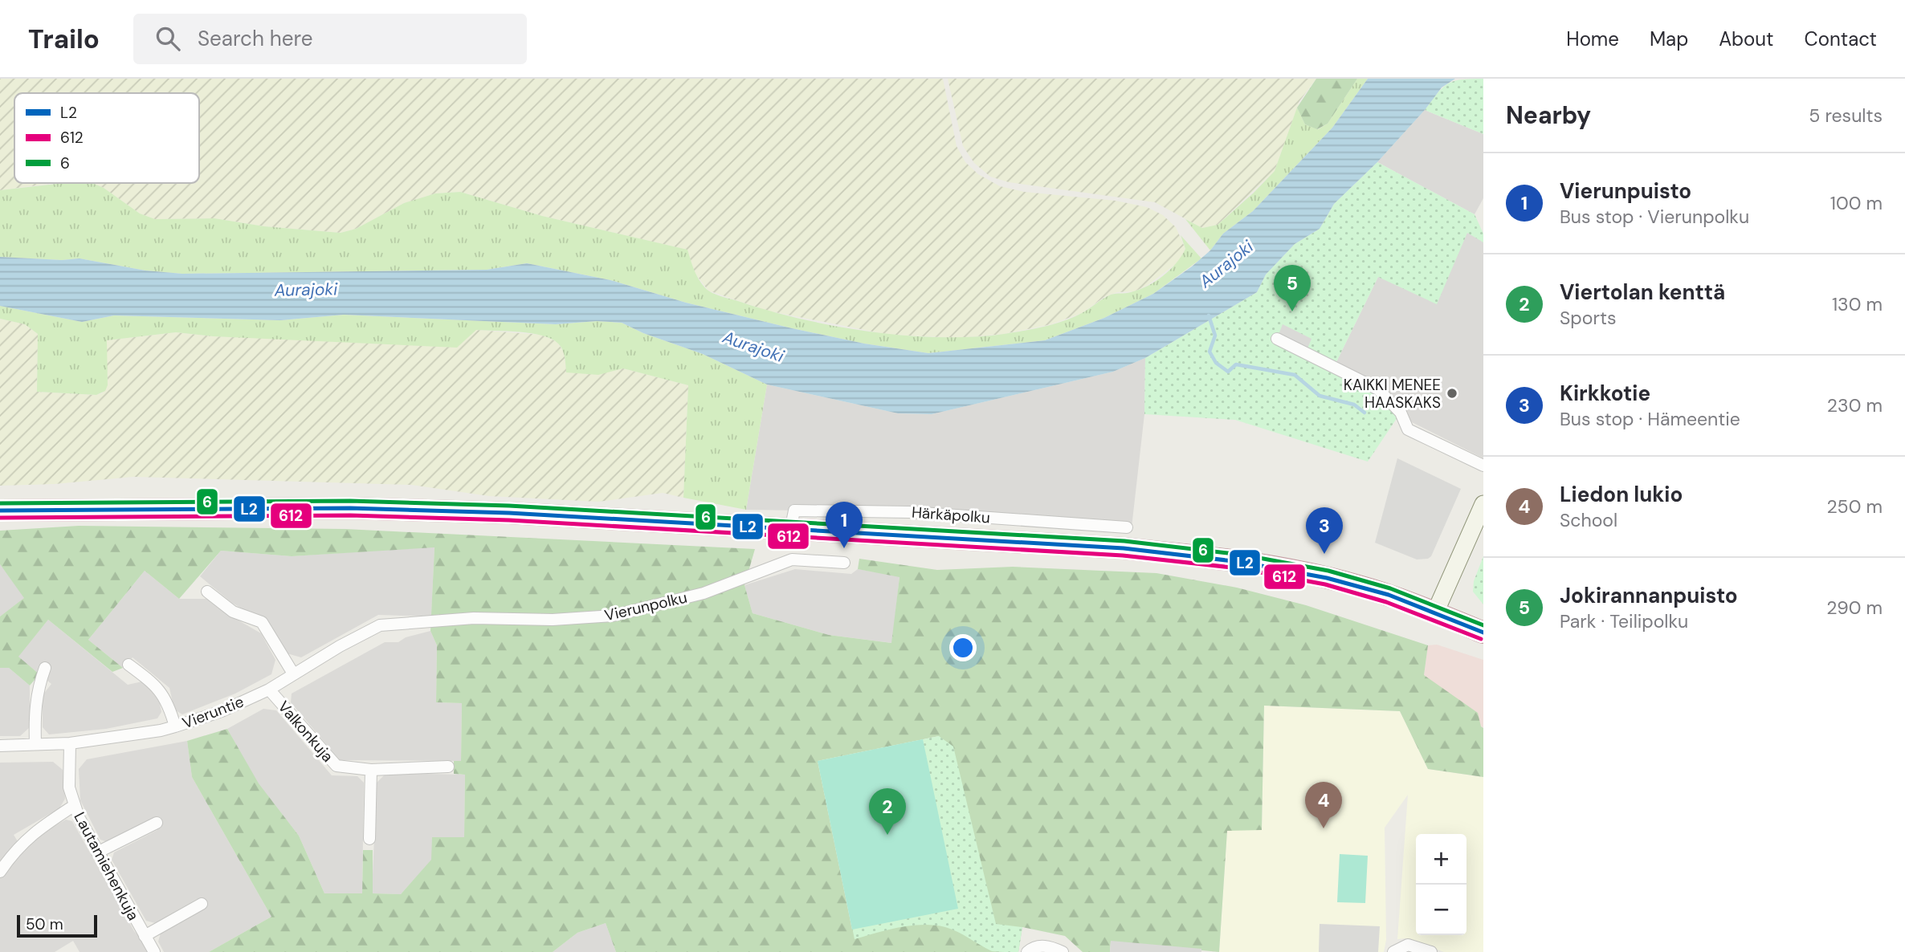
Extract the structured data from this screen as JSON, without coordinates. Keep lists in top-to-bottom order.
{
  "streets": {
    "street": [
      "Härkäpolku",
      "Vierunpolku",
      "Vieruntie",
      "Valkonkuja",
      "Lautamiehenkuja"
    ]
  },
  "crossings": [
    ["Vierunpolku", "Vieruntie"],
    ["Vieruntie", "Valkonkuja"],
    ["Vieruntie", "Lautamiehenkuja"]
  ],
  "water": ["Aurajoki"],
  "places": ["KAIKKI MENEE HAASKAKS"],
  "lines": ["transit line 6", "transit line L2", "transit line 612"],
  "legend": ["L2", "612", "6"],
  "scale_bar": "50 m",
  "page": {
    "header": "Trailo",
    "search": "Search here",
    "nav": [
      "Home",
      "Map",
      "About",
      "Contact"
    ],
    "heading": ["Nearby", "5 results"],
    "list": [
      {
        "mark": "1",
        "name": "Vierunpuisto",
        "note": "Bus stop · Vierunpolku",
        "value": "100 m"
      },
      {
        "mark": "2",
        "name": "Viertolan kenttä",
        "note": "Sports",
        "value": "130 m"
      },
      {
        "mark": "3",
        "name": "Kirkkotie",
        "note": "Bus stop · Hämeentie",
        "value": "230 m"
      },
      {
        "mark": "4",
        "name": "Liedon lukio",
        "note": "School",
        "value": "250 m"
      },
      {
        "mark": "5",
        "name": "Jokirannanpuisto",
        "note": "Park · Teilipolku",
        "value": "290 m"
      }
    ],
    "pins": [
      "5",
      "1",
      "3",
      "4",
      "2"
    ],
    "map_buttons": ["+", "−"],
    "scale": "50 m"
  }
}
